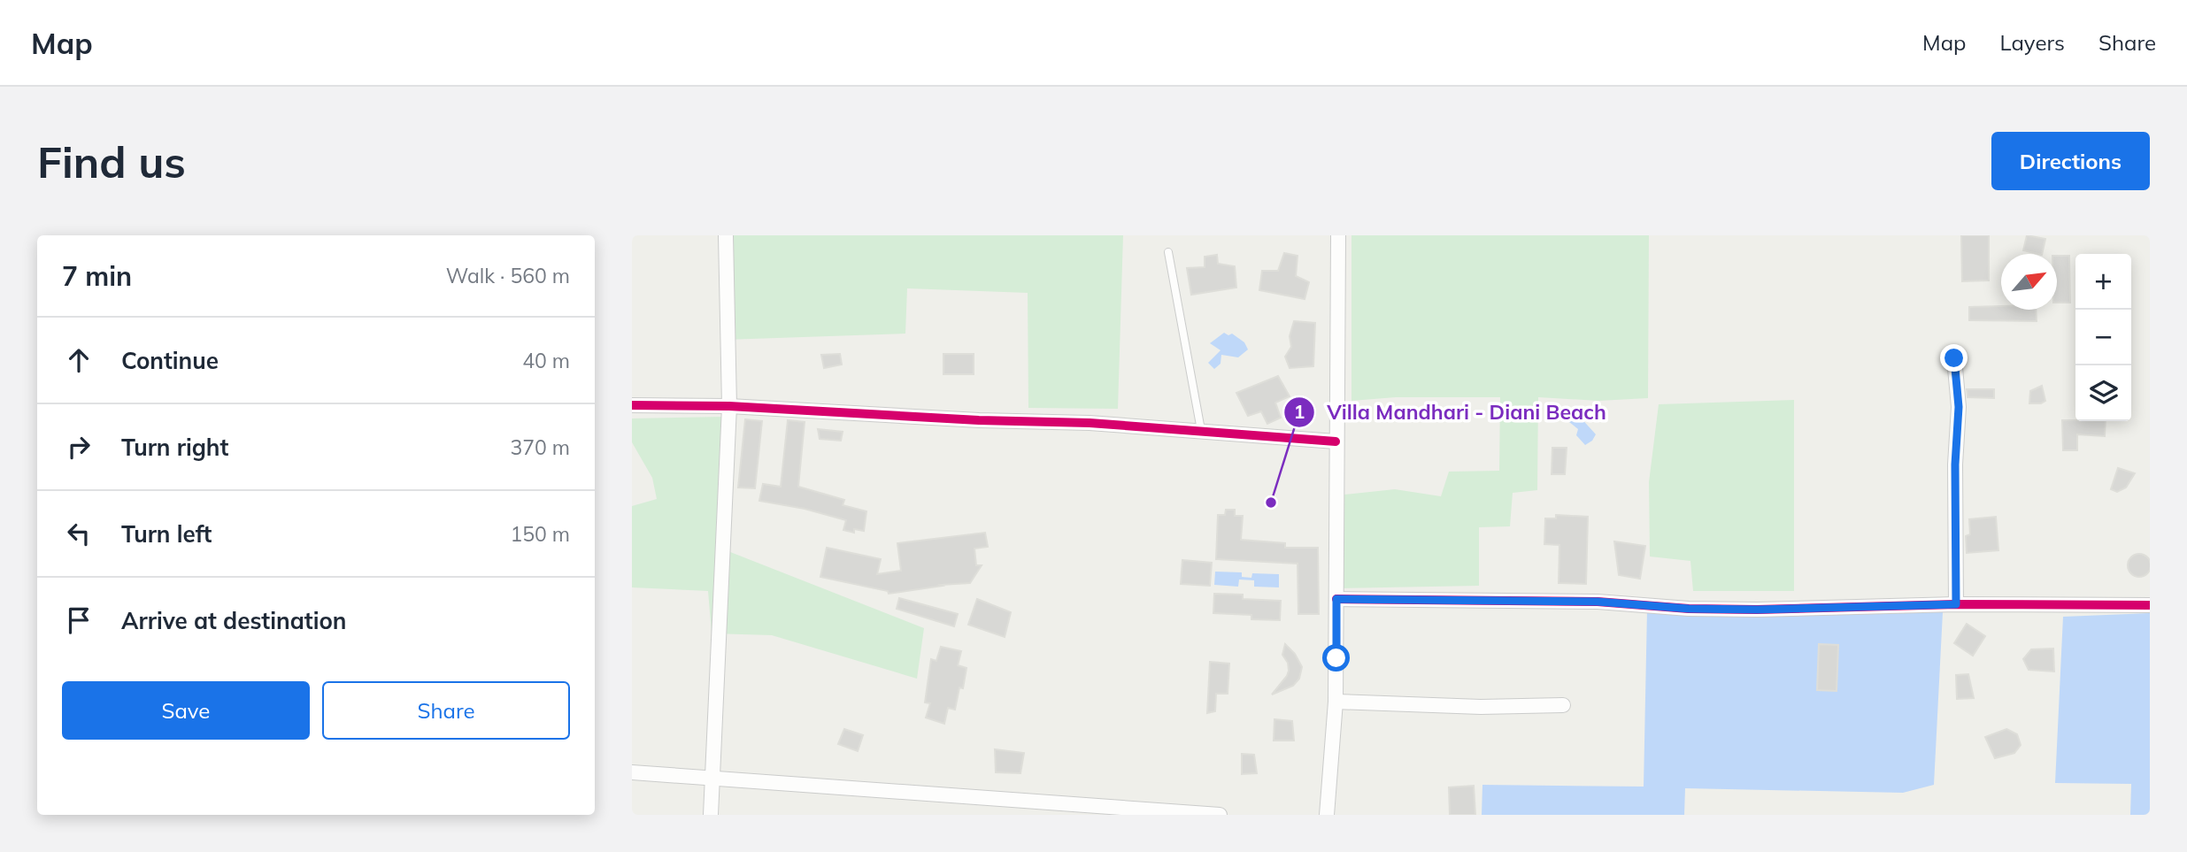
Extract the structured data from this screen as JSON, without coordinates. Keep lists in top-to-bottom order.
{
  "places": ["Villa Mandhari - Diani Beach"],
  "north": "top right",
  "page": {
    "header": "Map",
    "nav": ["Map", "Layers", "Share"],
    "buttons": [
      "Directions",
      ["Save", "Share"]
    ],
    "title": "Find us",
    "heading": ["7 min", "Walk · 560 m"],
    "map_buttons": ["+", "−"],
    "list": [
      ["Continue", "40 m"],
      ["Turn right", "370 m"],
      ["Turn left", "150 m"],
      "Arrive at destination"
    ]
  }
}
